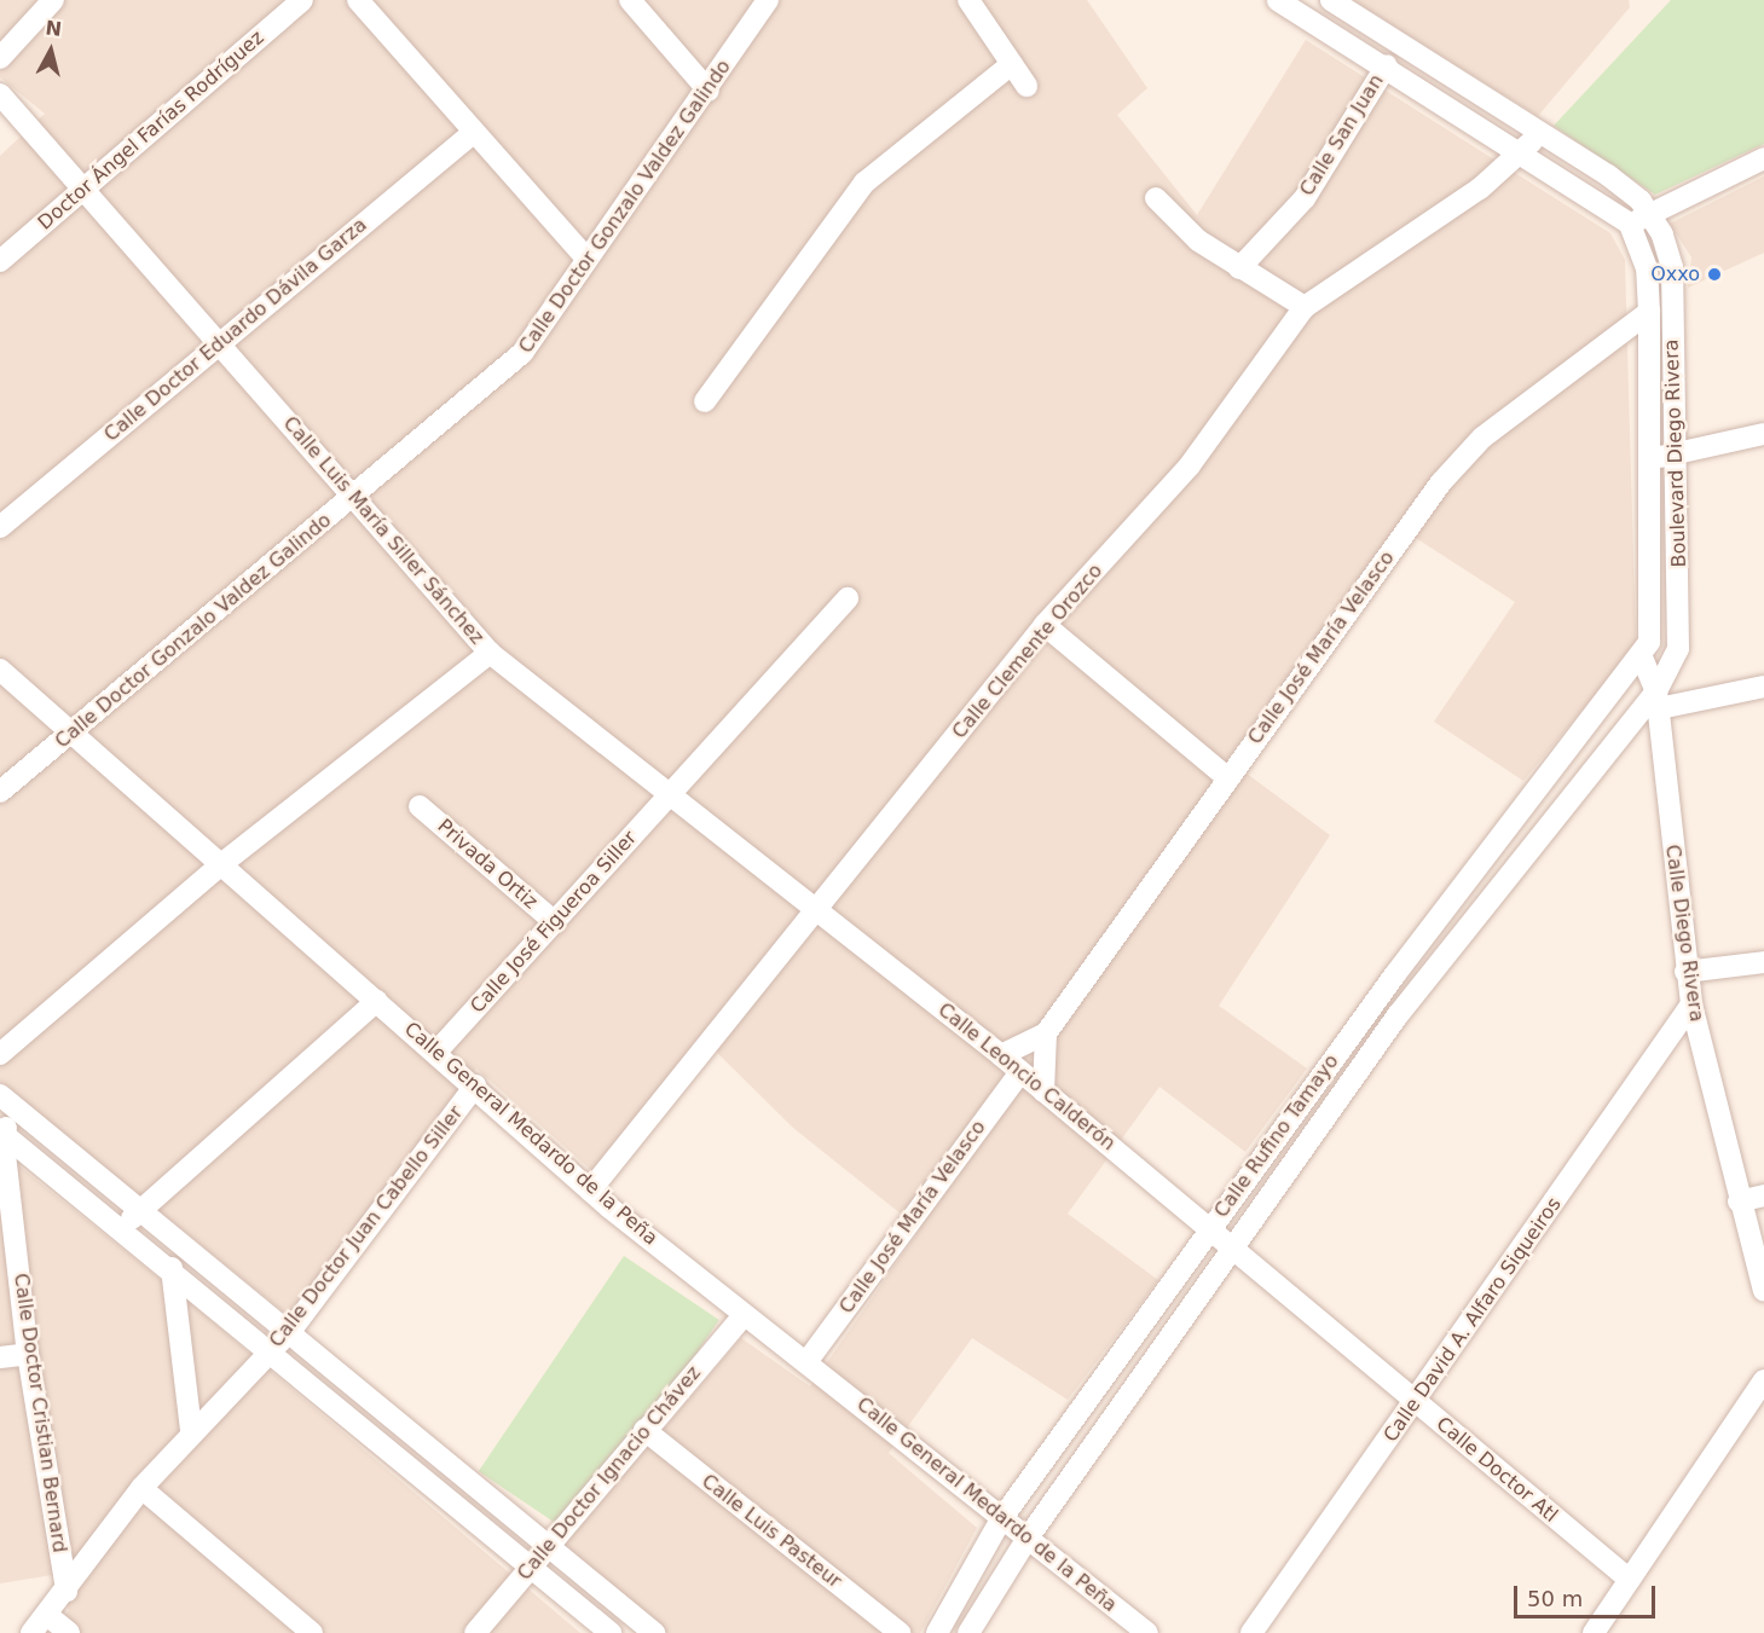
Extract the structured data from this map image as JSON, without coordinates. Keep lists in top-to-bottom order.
{
  "streets": {
    "street": [
      "Doctor Ángel Farías Rodríguez",
      "Calle San Juan",
      "Calle Doctor Gonzalo Valdez Galindo",
      "Calle Doctor Eduardo Dávila Garza",
      "Boulevard Diego Rivera",
      "Calle Luis María Siller Sánchez",
      "Calle José María Velasco",
      "Calle Clemente Orozco",
      "Privada Ortiz",
      "Calle José Figueroa Siller",
      "Calle Diego Rivera",
      "Calle Leoncio Calderón",
      "Calle General Medardo de la Peña",
      "Calle Rufino Tamayo",
      "Calle Doctor Juan Cabello Siller",
      "Calle David A. Alfaro Siqueiros",
      "Calle Doctor Cristian Bernard",
      "Calle Doctor Atl",
      "Calle Doctor Ignacio Chávez",
      "Calle Luis Pasteur"
    ]
  },
  "crossings": [
    ["Doctor Ángel Farías Rodríguez", "Calle Luis María Siller Sánchez"],
    ["Calle Doctor Gonzalo Valdez Galindo", "Calle Luis María Siller Sánchez"],
    ["Calle Doctor Gonzalo Valdez Galindo", "Calle General Medardo de la Peña"],
    ["Calle Doctor Eduardo Dávila Garza", "Calle Luis María Siller Sánchez"],
    ["Boulevard Diego Rivera", "Calle José María Velasco"],
    ["Boulevard Diego Rivera", "Calle Diego Rivera"],
    ["Boulevard Diego Rivera", "Calle Rufino Tamayo"],
    ["Calle Luis María Siller Sánchez", "Calle Clemente Orozco"],
    ["Calle Luis María Siller Sánchez", "Calle José Figueroa Siller"],
    ["Calle Luis María Siller Sánchez", "Calle Leoncio Calderón"],
    ["Calle José María Velasco", "Calle Leoncio Calderón"],
    ["Calle José María Velasco", "Calle General Medardo de la Peña"],
    ["Calle Clemente Orozco", "Calle Leoncio Calderón"],
    ["Calle Clemente Orozco", "Calle General Medardo de la Peña"],
    ["Privada Ortiz", "Calle José Figueroa Siller"],
    ["Calle José Figueroa Siller", "Calle General Medardo de la Peña"],
    ["Calle Diego Rivera", "Calle Rufino Tamayo"],
    ["Calle Diego Rivera", "Calle David A. Alfaro Siqueiros"],
    ["Calle Leoncio Calderón", "Calle Rufino Tamayo"],
    ["Calle Leoncio Calderón", "Calle Doctor Atl"],
    ["Calle General Medardo de la Peña", "Calle Rufino Tamayo"],
    ["Calle General Medardo de la Peña", "Calle Doctor Juan Cabello Siller"],
    ["Calle General Medardo de la Peña", "Calle Doctor Ignacio Chávez"],
    ["Calle Rufino Tamayo", "Calle Doctor Atl"],
    ["Calle Doctor Juan Cabello Siller", "Calle Doctor Cristian Bernard"],
    ["Calle David A. Alfaro Siqueiros", "Calle Doctor Atl"],
    ["Calle Doctor Ignacio Chávez", "Calle Luis Pasteur"]
  ],
  "places": ["Oxxo"],
  "scale_bar": "50 m",
  "north": "top"
}
